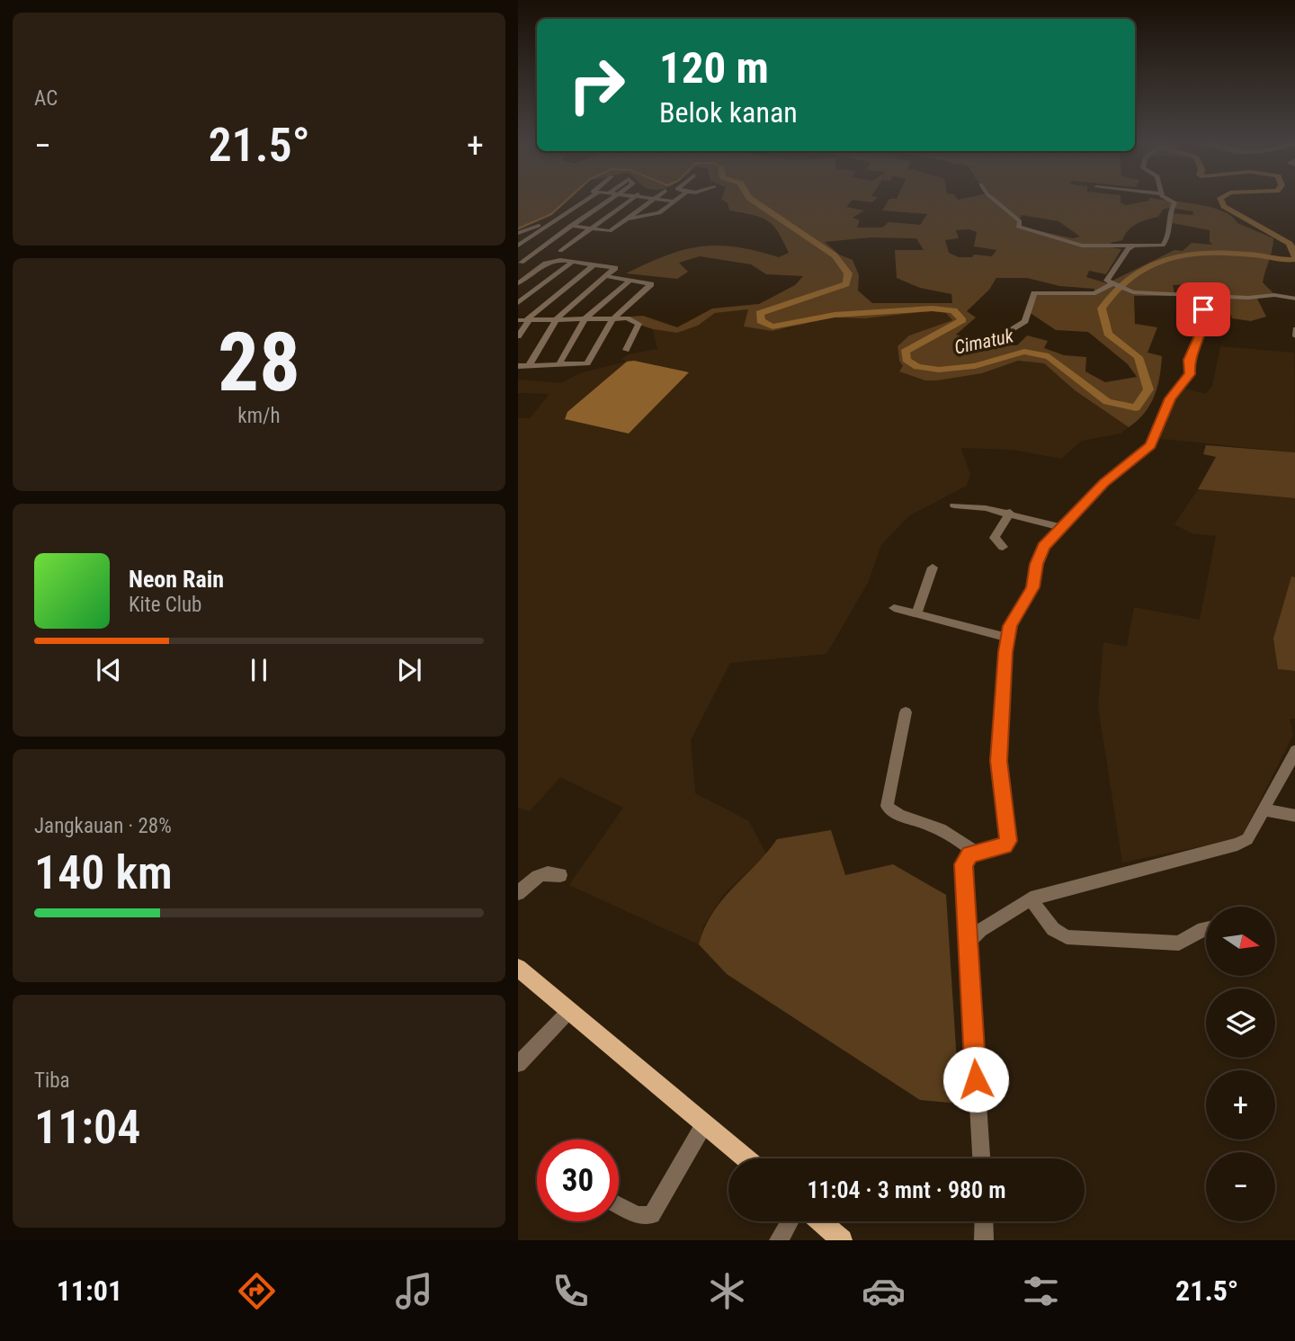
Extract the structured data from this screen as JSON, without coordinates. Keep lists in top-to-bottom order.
{
  "water": ["Cimatuk"],
  "north": "right",
  "page": {
    "tile": [
      "AC",
      ["28", "km/h"],
      ["Jangkauan · 28%", "140 km"],
      ["Tiba", "11:04"]
    ],
    "turn": ["120 m", "Belok kanan"],
    "heat": ["−", "21.5°", "+"],
    "song": ["Neon Rain", "Kite Club"],
    "map_buttons": ["+", "−"],
    "limit": "30",
    "trip": "11:04 · 3 mnt · 980 m",
    "tabs": ["11:01", "21.5°"]
  }
}
